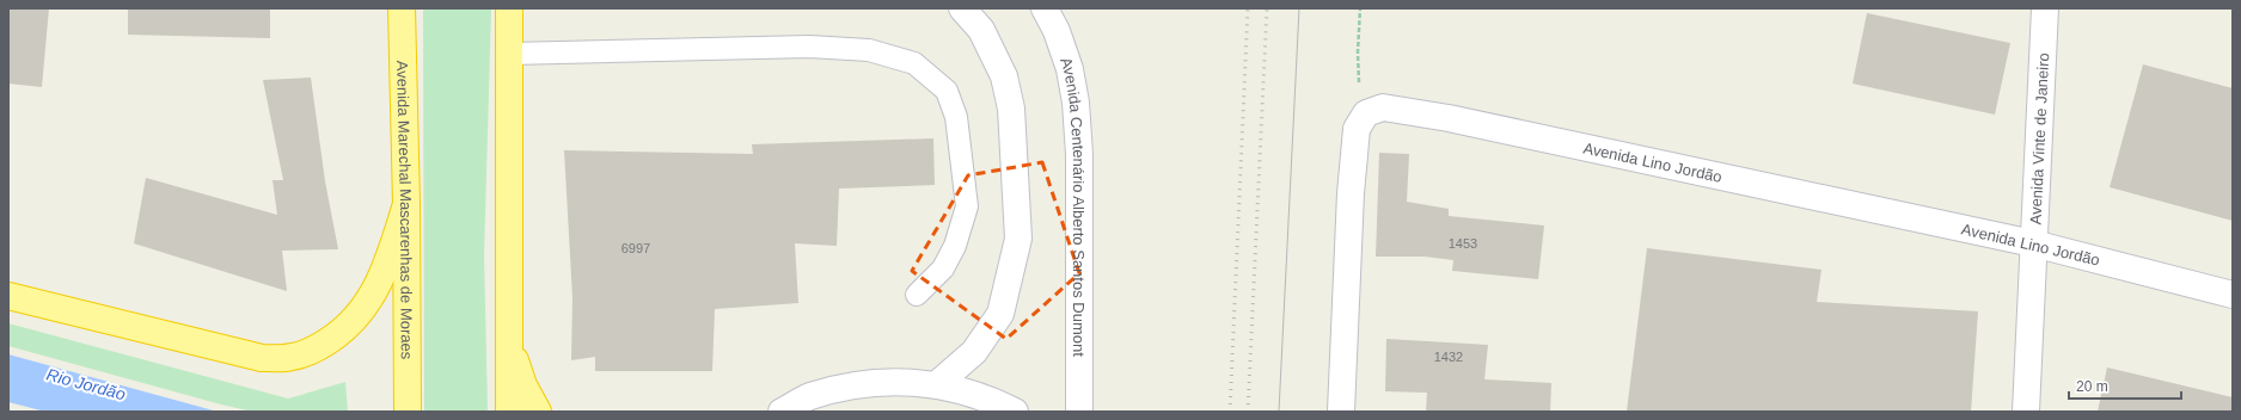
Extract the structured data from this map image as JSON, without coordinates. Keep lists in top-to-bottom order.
{
  "streets": {
    "highway": ["Avenida Marechal Mascarenhas de Moraes"],
    "street": ["Avenida Vinte de Janeiro", "Avenida Lino Jordão", "Avenida Centenário Alberto Santos Dumont"]
  },
  "crossings": [
    ["Avenida Vinte de Janeiro", "Avenida Lino Jordão"]
  ],
  "water": ["Rio Jordão"],
  "house_numbers": ["1453", "6997", "1432"],
  "scale_bar": "20 m"
}
